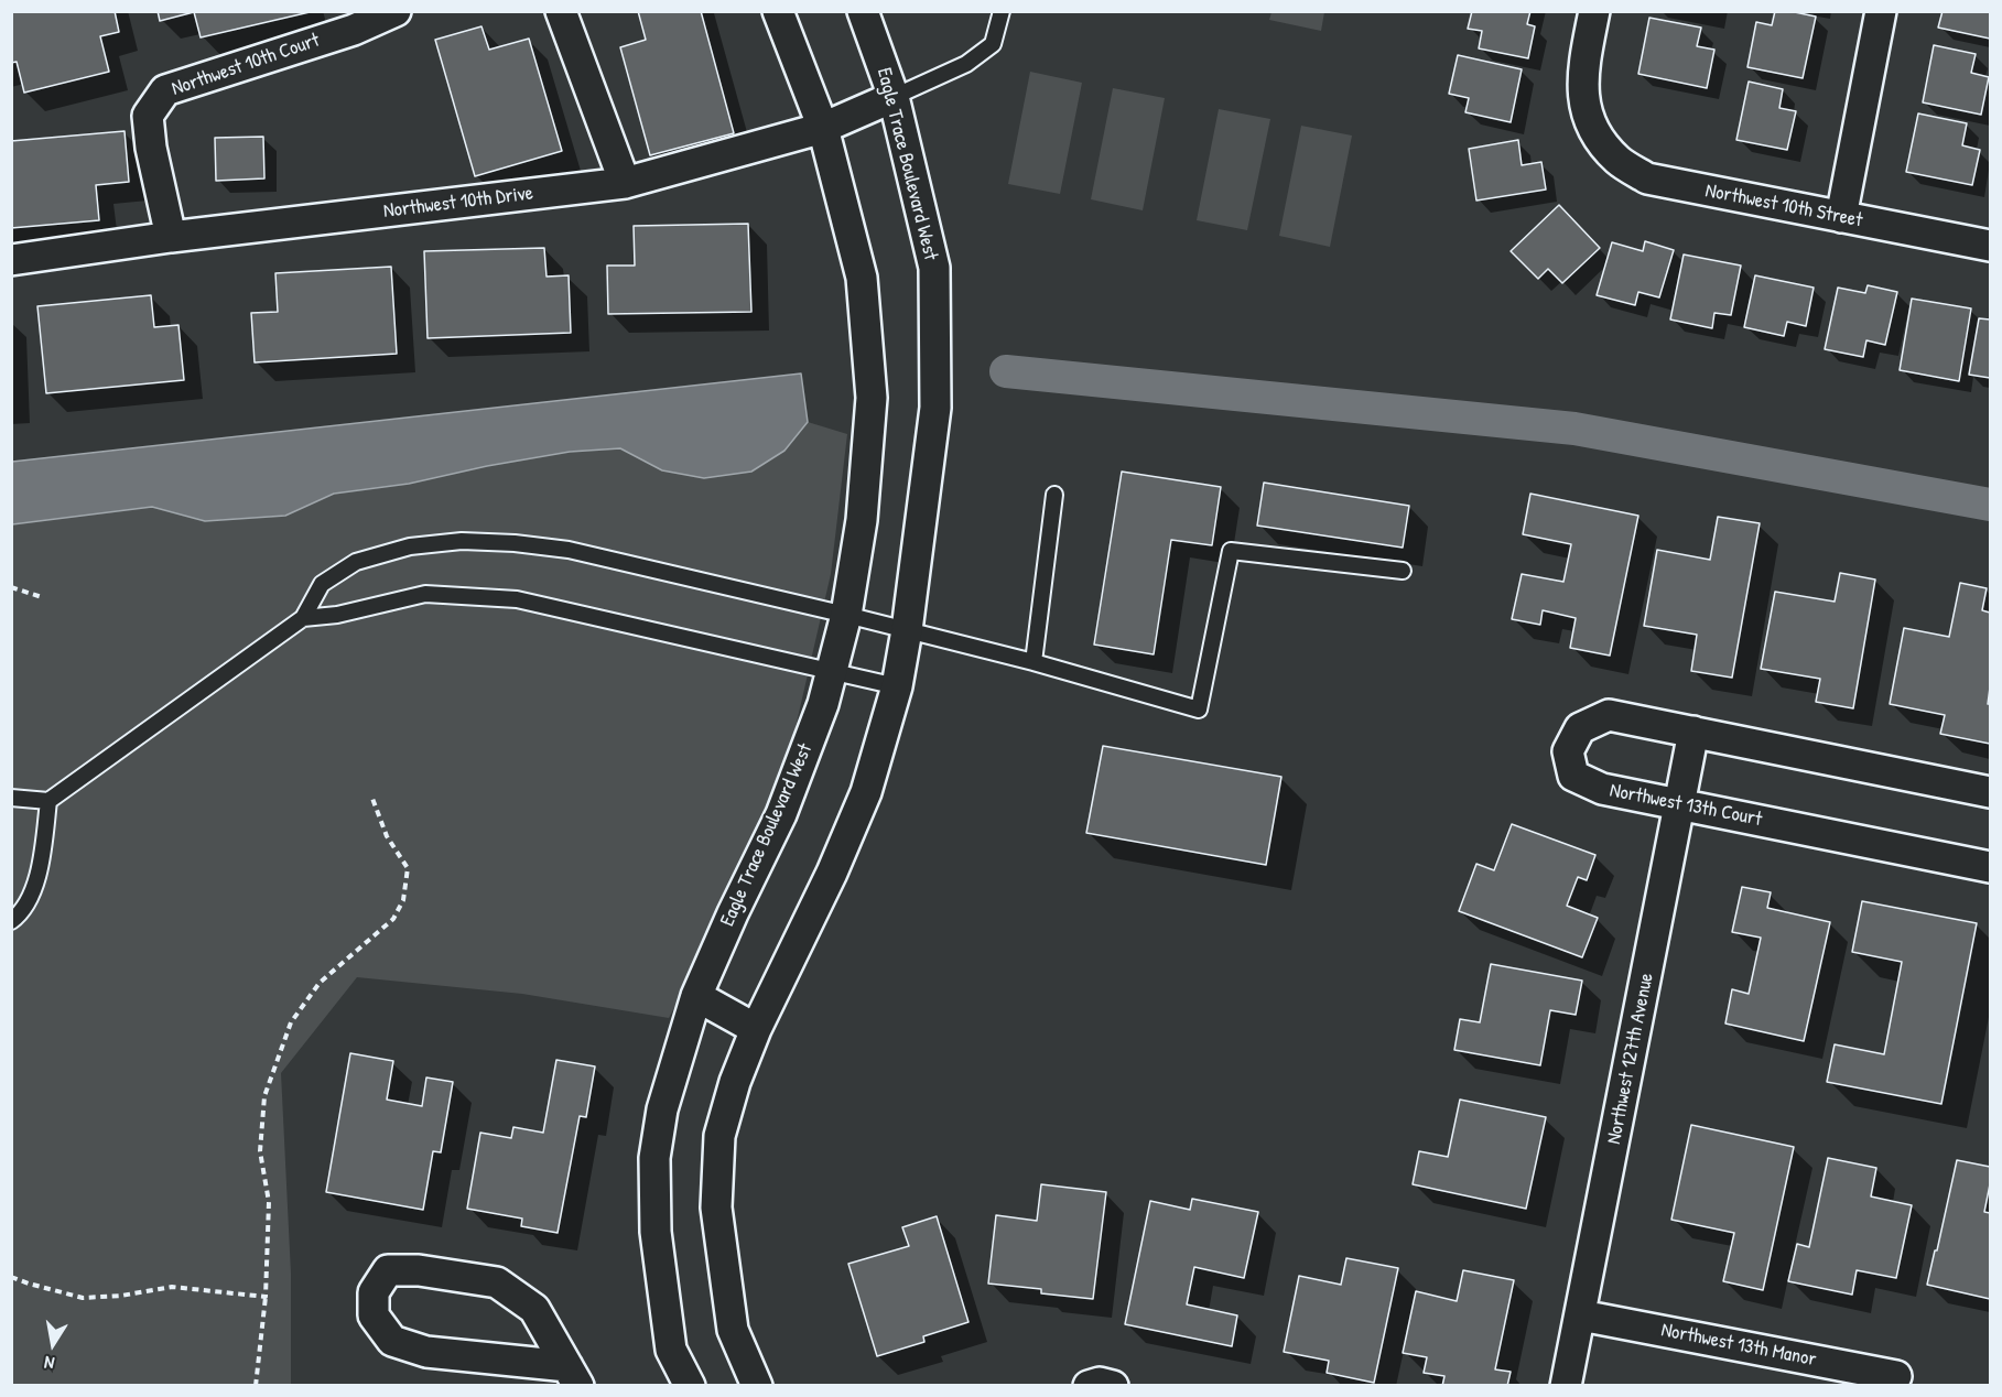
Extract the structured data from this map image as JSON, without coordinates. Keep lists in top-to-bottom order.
{
  "streets": {
    "street": [
      "Northwest 10th Court",
      "Eagle Trace Boulevard West",
      "Northwest 10th Drive",
      "Northwest 10th Street",
      "Northwest 13th Court",
      "Northwest 127th Avenue",
      "Northwest 13th Manor"
    ]
  },
  "crossings": [
    ["Northwest 10th Court", "Northwest 10th Drive"],
    ["Eagle Trace Boulevard West", "Northwest 10th Drive"],
    ["Northwest 13th Court", "Northwest 127th Avenue"],
    ["Northwest 127th Avenue", "Northwest 13th Manor"]
  ],
  "north": "bottom"
}
